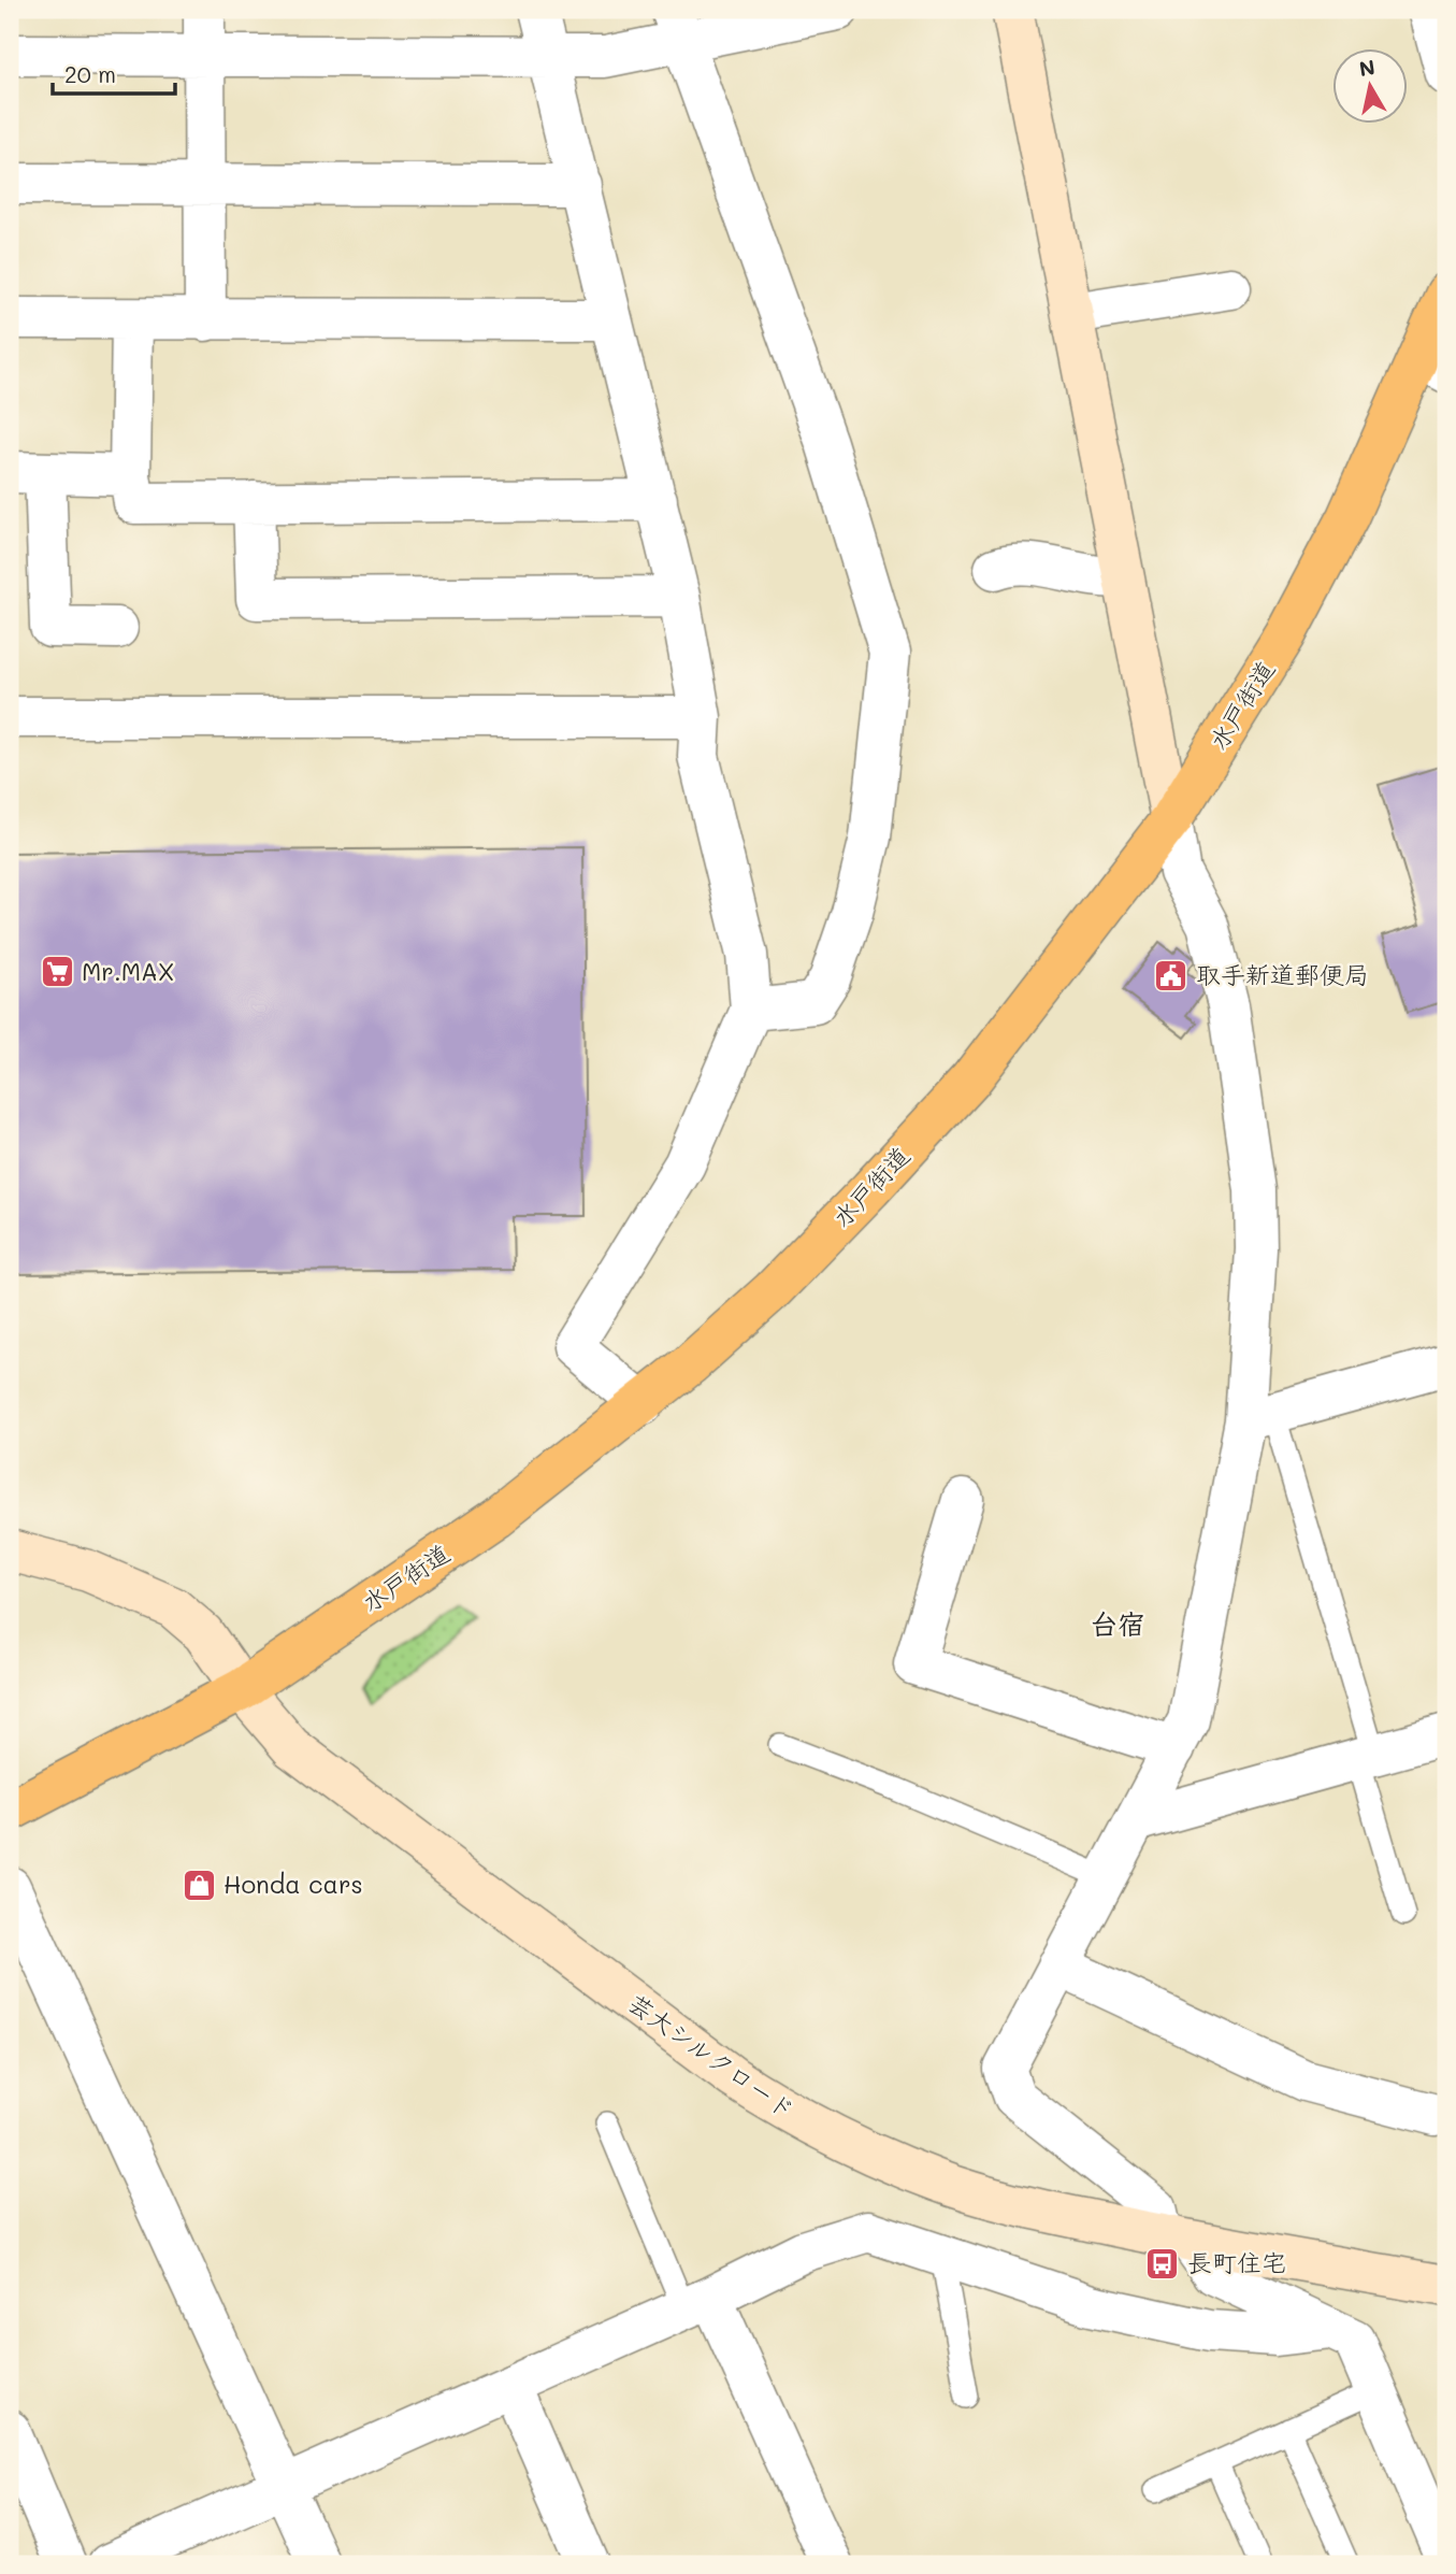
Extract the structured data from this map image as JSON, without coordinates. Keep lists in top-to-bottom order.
{
  "streets": {
    "main road": ["水戸街道"],
    "street": ["芸大シルクロード"]
  },
  "crossings": [
    ["水戸街道", "芸大シルクロード"]
  ],
  "districts": ["台宿"],
  "places": {
    "supermarket": ["Mr.MAX"],
    "public building": ["取手新道郵便局"],
    "shop": ["Honda cars"],
    "bus stop": ["長町住宅"]
  },
  "scale_bar": "20 m",
  "north": "top"
}
